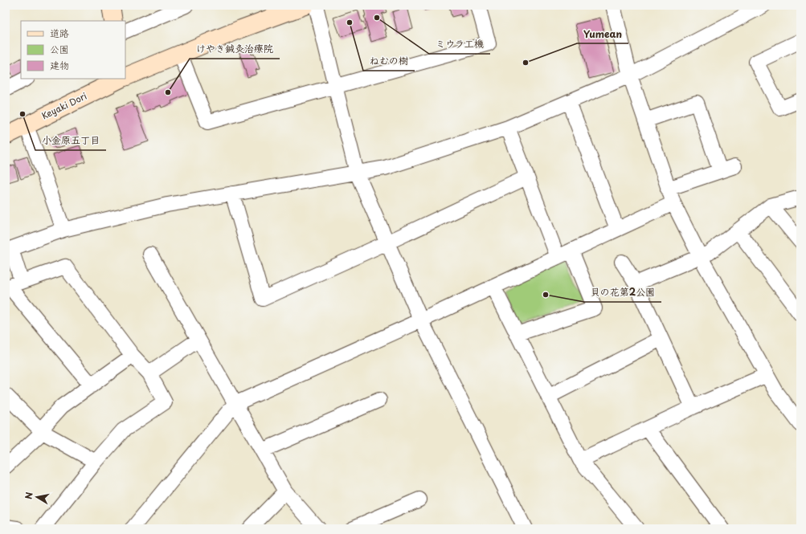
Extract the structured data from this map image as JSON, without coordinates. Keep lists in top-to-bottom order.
{
  "streets": {
    "street": ["Keyaki Dori"]
  },
  "places": [
    "ミウラ工機",
    "ねむの樹",
    "Yumean",
    "けやき鍼灸治療院",
    "小金原五丁目",
    "貝の花第2公園"
  ],
  "legend": ["道路", "公園", "建物"],
  "north": "left"
}
